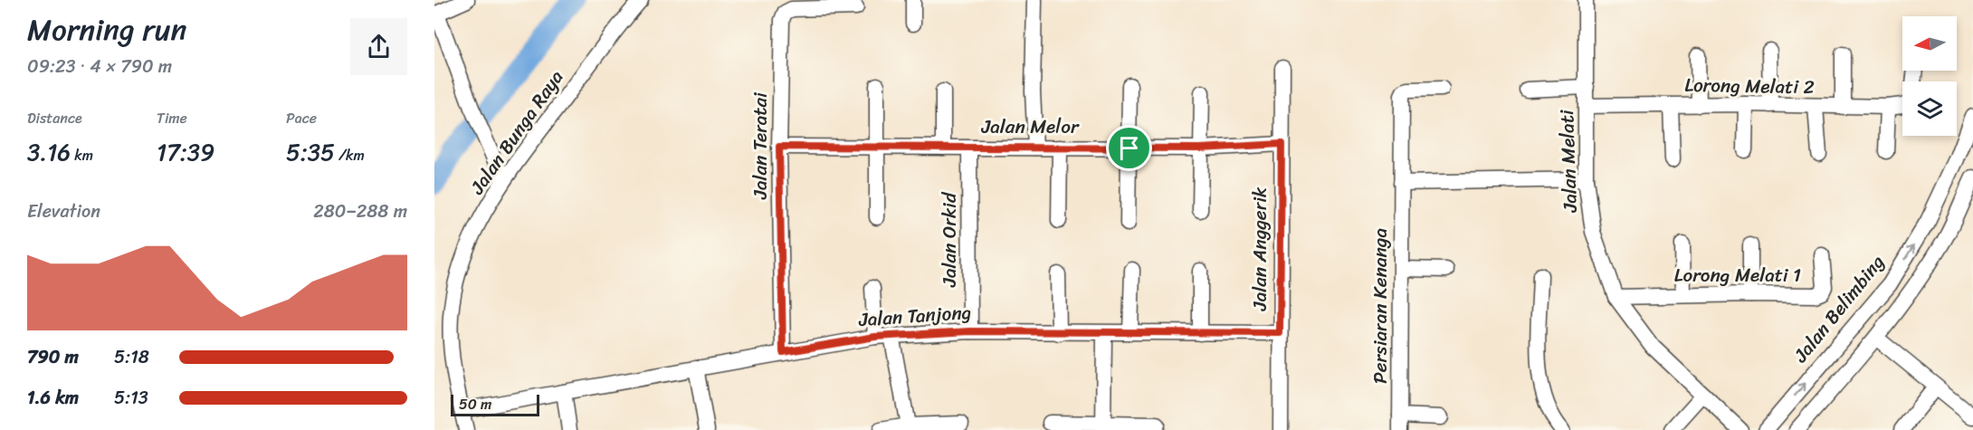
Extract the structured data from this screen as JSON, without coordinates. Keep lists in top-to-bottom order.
{
  "streets": {
    "street": [
      "Lorong Melati 2",
      "Jalan Melor",
      "Jalan Bunga Raya",
      "Jalan Teratai",
      "Jalan Melati",
      "Jalan Orkid",
      "Jalan Anggerik",
      "Lorong Melati 1",
      "Persiaran Kenanga",
      "Jalan Belimbing",
      "Jalan Tanjong"
    ]
  },
  "crossings": [
    ["Lorong Melati 2", "Jalan Melati"],
    ["Jalan Melor", "Jalan Teratai"],
    ["Jalan Melor", "Jalan Orkid"],
    ["Jalan Melor", "Jalan Anggerik"],
    ["Jalan Bunga Raya", "Jalan Tanjong"],
    ["Jalan Teratai", "Jalan Tanjong"],
    ["Jalan Melati", "Lorong Melati 1"],
    ["Jalan Orkid", "Jalan Tanjong"],
    ["Jalan Anggerik", "Jalan Tanjong"]
  ],
  "scale_bar": "50 m",
  "north": "left",
  "page": {
    "heading": ["Morning run", "09:23 · 4 × 790 m"],
    "stats": [
      ["Distance", "3.16 km"],
      ["Time", "17:39"],
      ["Pace", "5:35 /km"]
    ],
    "chart": ["Elevation", "280–288 m"],
    "list": [
      {
        "name": "790 m",
        "note": "5:18"
      },
      {
        "name": "1.6 km",
        "note": "5:13"
      }
    ],
    "scale": "50 m"
  }
}
